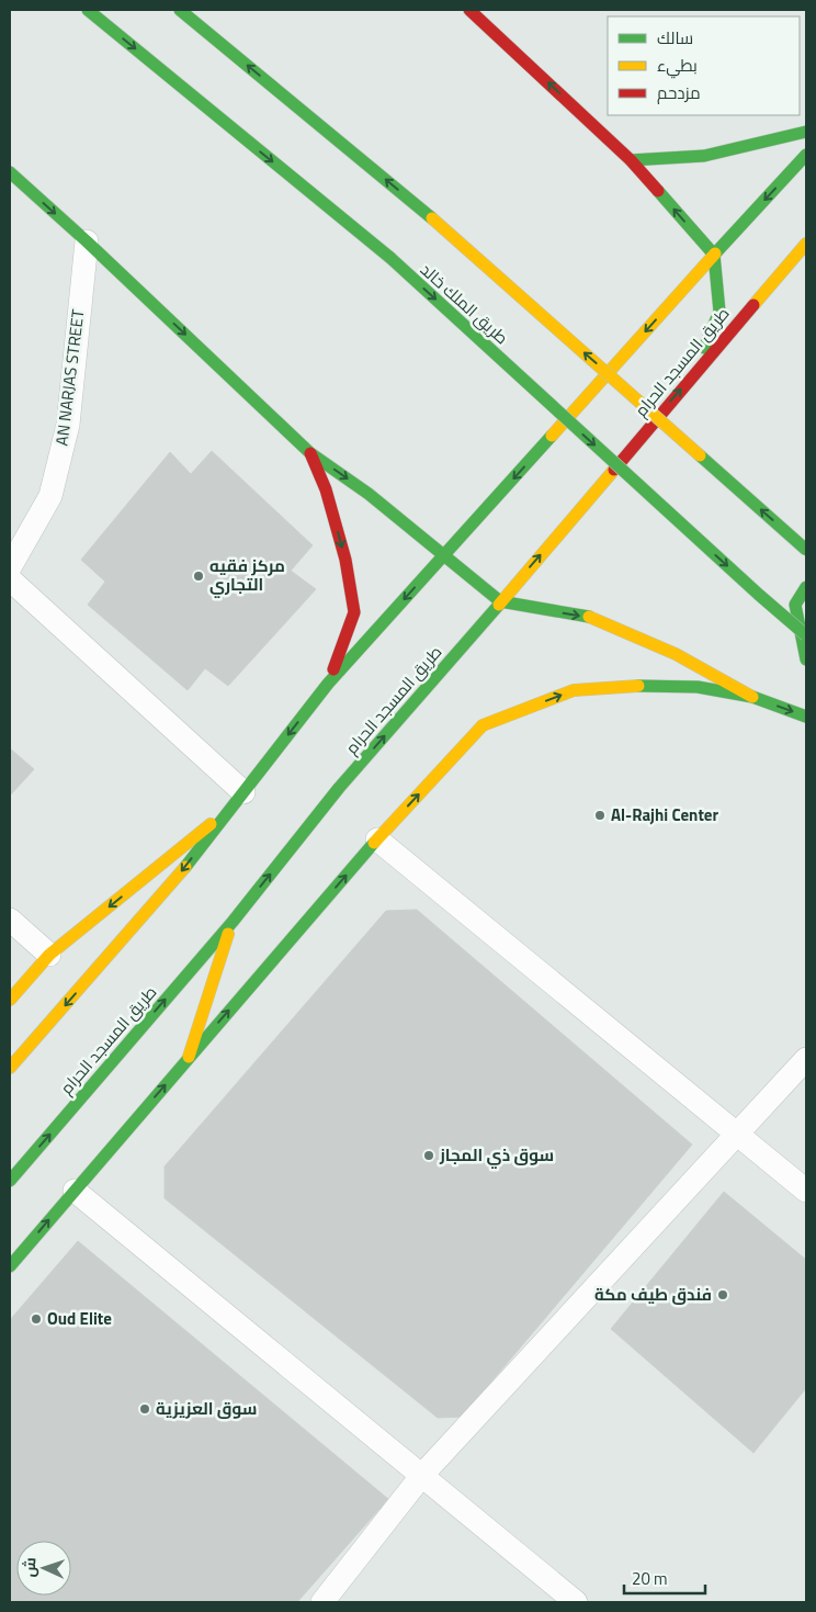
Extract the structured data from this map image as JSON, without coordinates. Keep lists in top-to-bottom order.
{
  "streets": {
    "main road": ["طريق الملك خالد", "طريق المسجد الحرام"],
    "street": ["AN NARJAS STREET"]
  },
  "places": [
    "مركز فقيه التجاري",
    "Al-Rajhi Center",
    "سوق ذي المجاز",
    "فندق طيف مكة",
    "Oud Elite",
    "سوق العزيزية"
  ],
  "legend": ["سالك", "بطيء", "مزدحم"],
  "scale_bar": "20 m",
  "north": "left"
}
